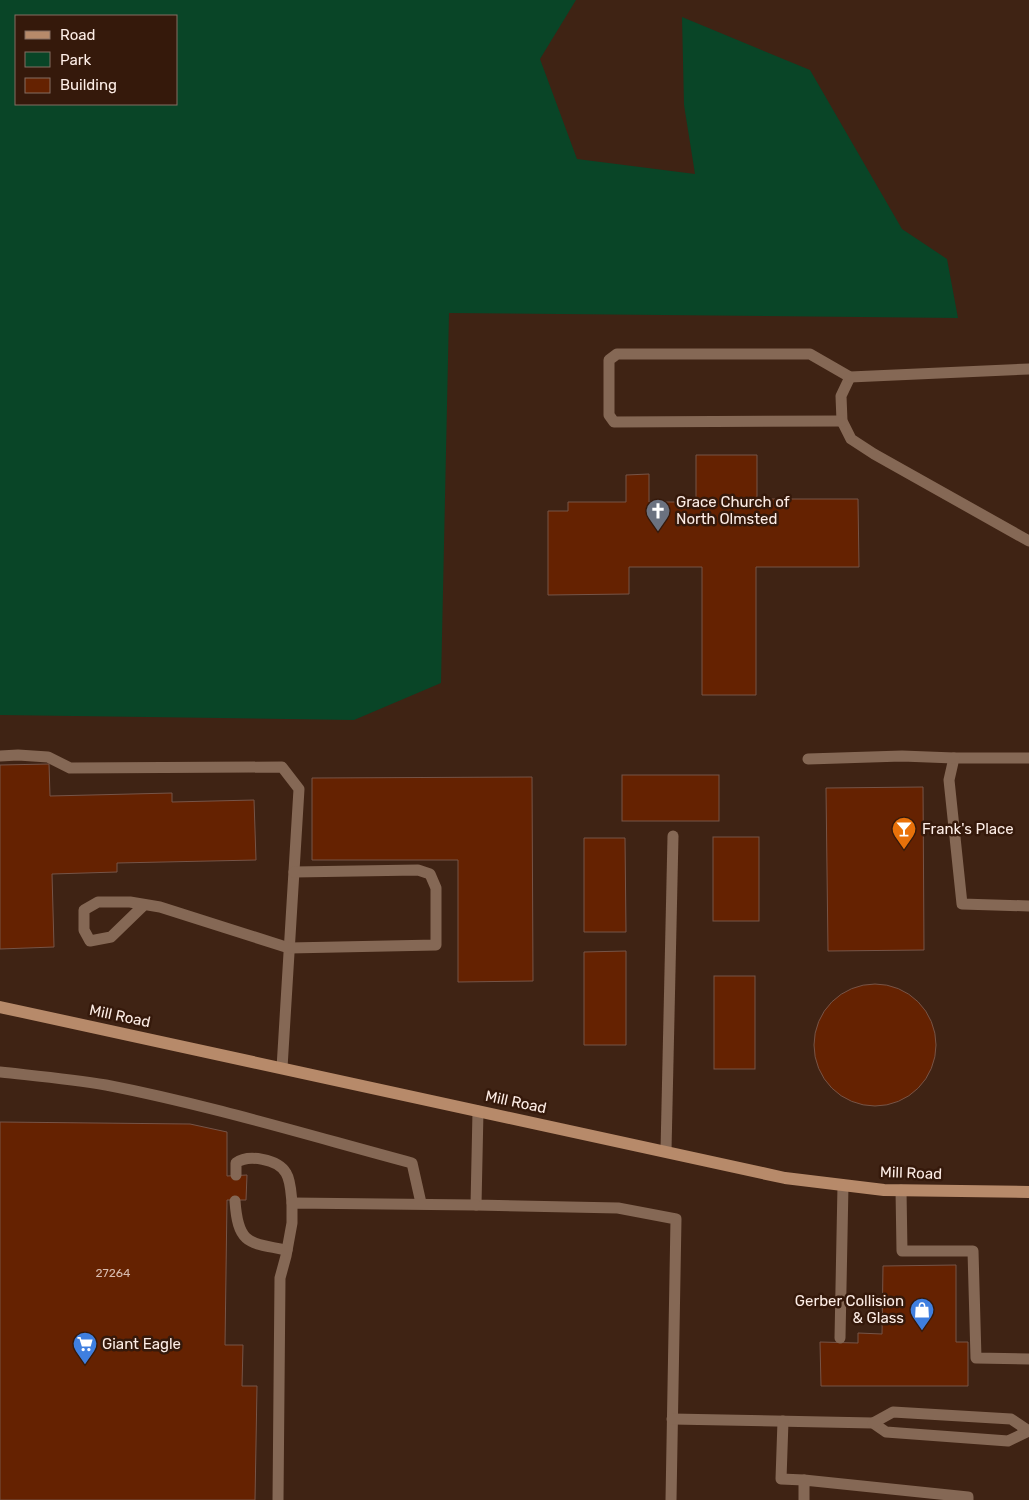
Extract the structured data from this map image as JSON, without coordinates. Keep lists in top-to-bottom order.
{
  "streets": {
    "street": ["Mill Road"]
  },
  "places": {
    "church": ["Grace Church of North Olmsted"],
    "bar": ["Frank's Place"],
    "shop": ["Gerber Collision & Glass"],
    "supermarket": ["Giant Eagle"]
  },
  "house_numbers": ["27264"],
  "legend": ["Road", "Park", "Building"]
}
